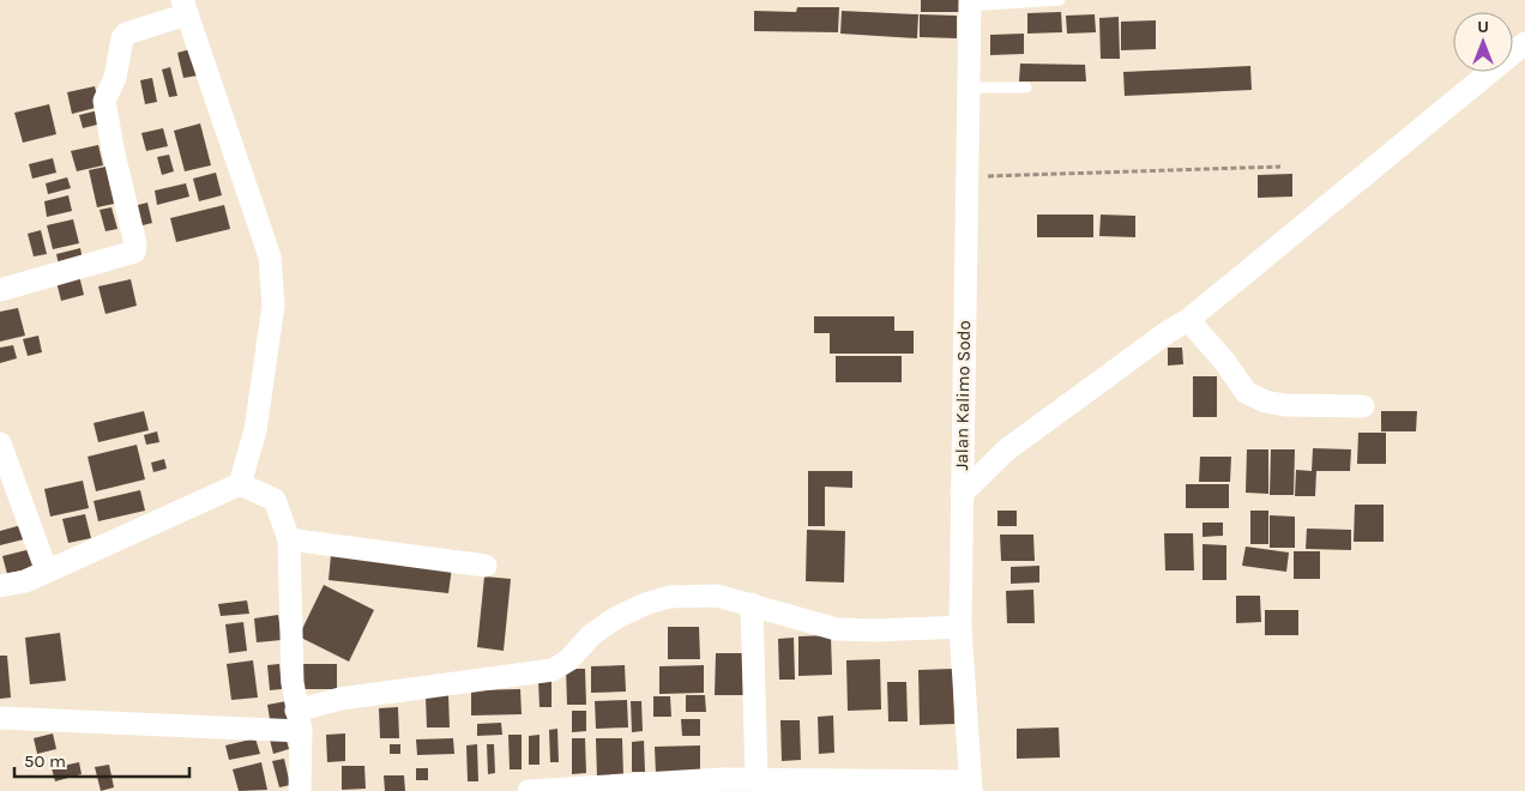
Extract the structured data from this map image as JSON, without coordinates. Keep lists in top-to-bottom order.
{
  "streets": {
    "street": ["Jalan Kalimo Sodo"]
  },
  "scale_bar": "50 m",
  "north": "top"
}
